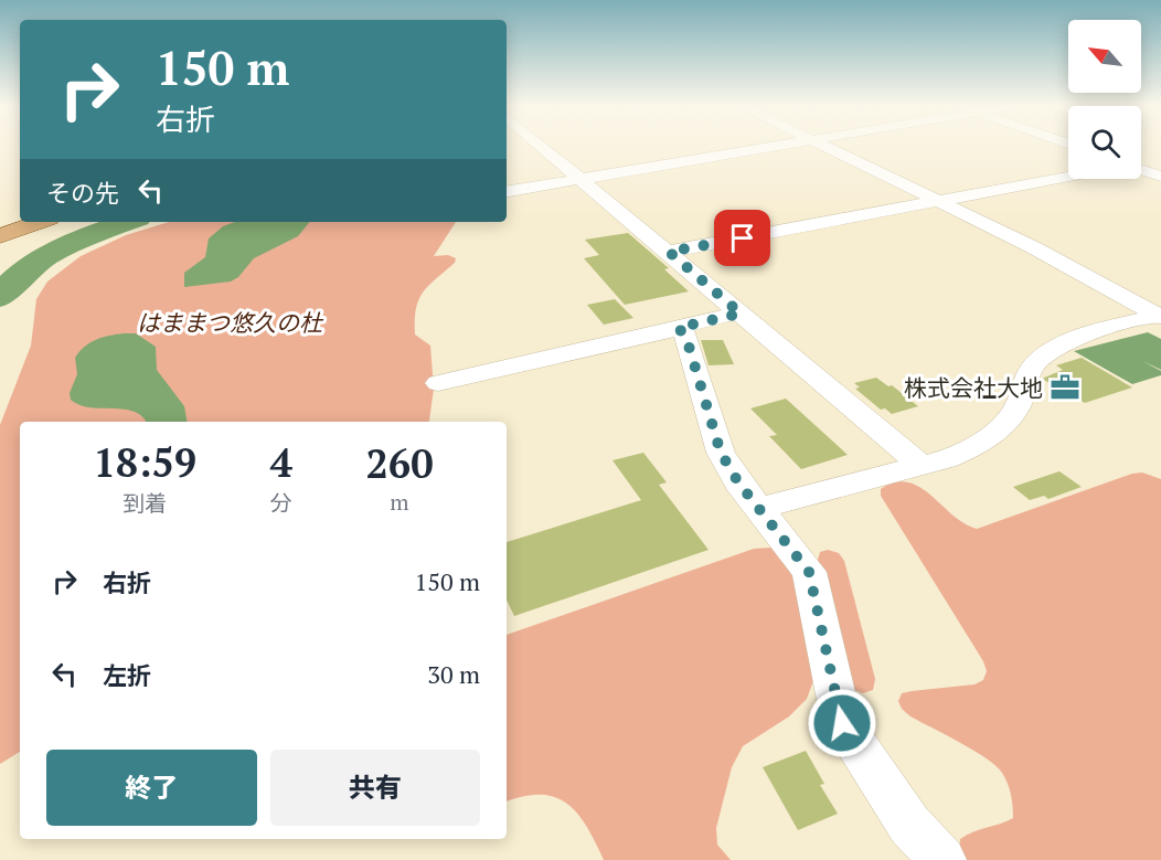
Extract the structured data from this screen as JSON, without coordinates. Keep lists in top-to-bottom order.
{
  "parks": ["はままつ悠久の杜"],
  "places": {
    "office": ["株式会社大地"]
  },
  "north": "top left",
  "page": {
    "turn": ["150 m", "右折"],
    "then": "その先",
    "eta": [
      "18:59",
      "到着",
      "4",
      "分",
      "260",
      "m"
    ],
    "list": [
      {
        "name": "右折",
        "value": "150 m"
      },
      {
        "name": "左折",
        "value": "30 m"
      }
    ],
    "buttons": ["終了", "共有"]
  }
}
